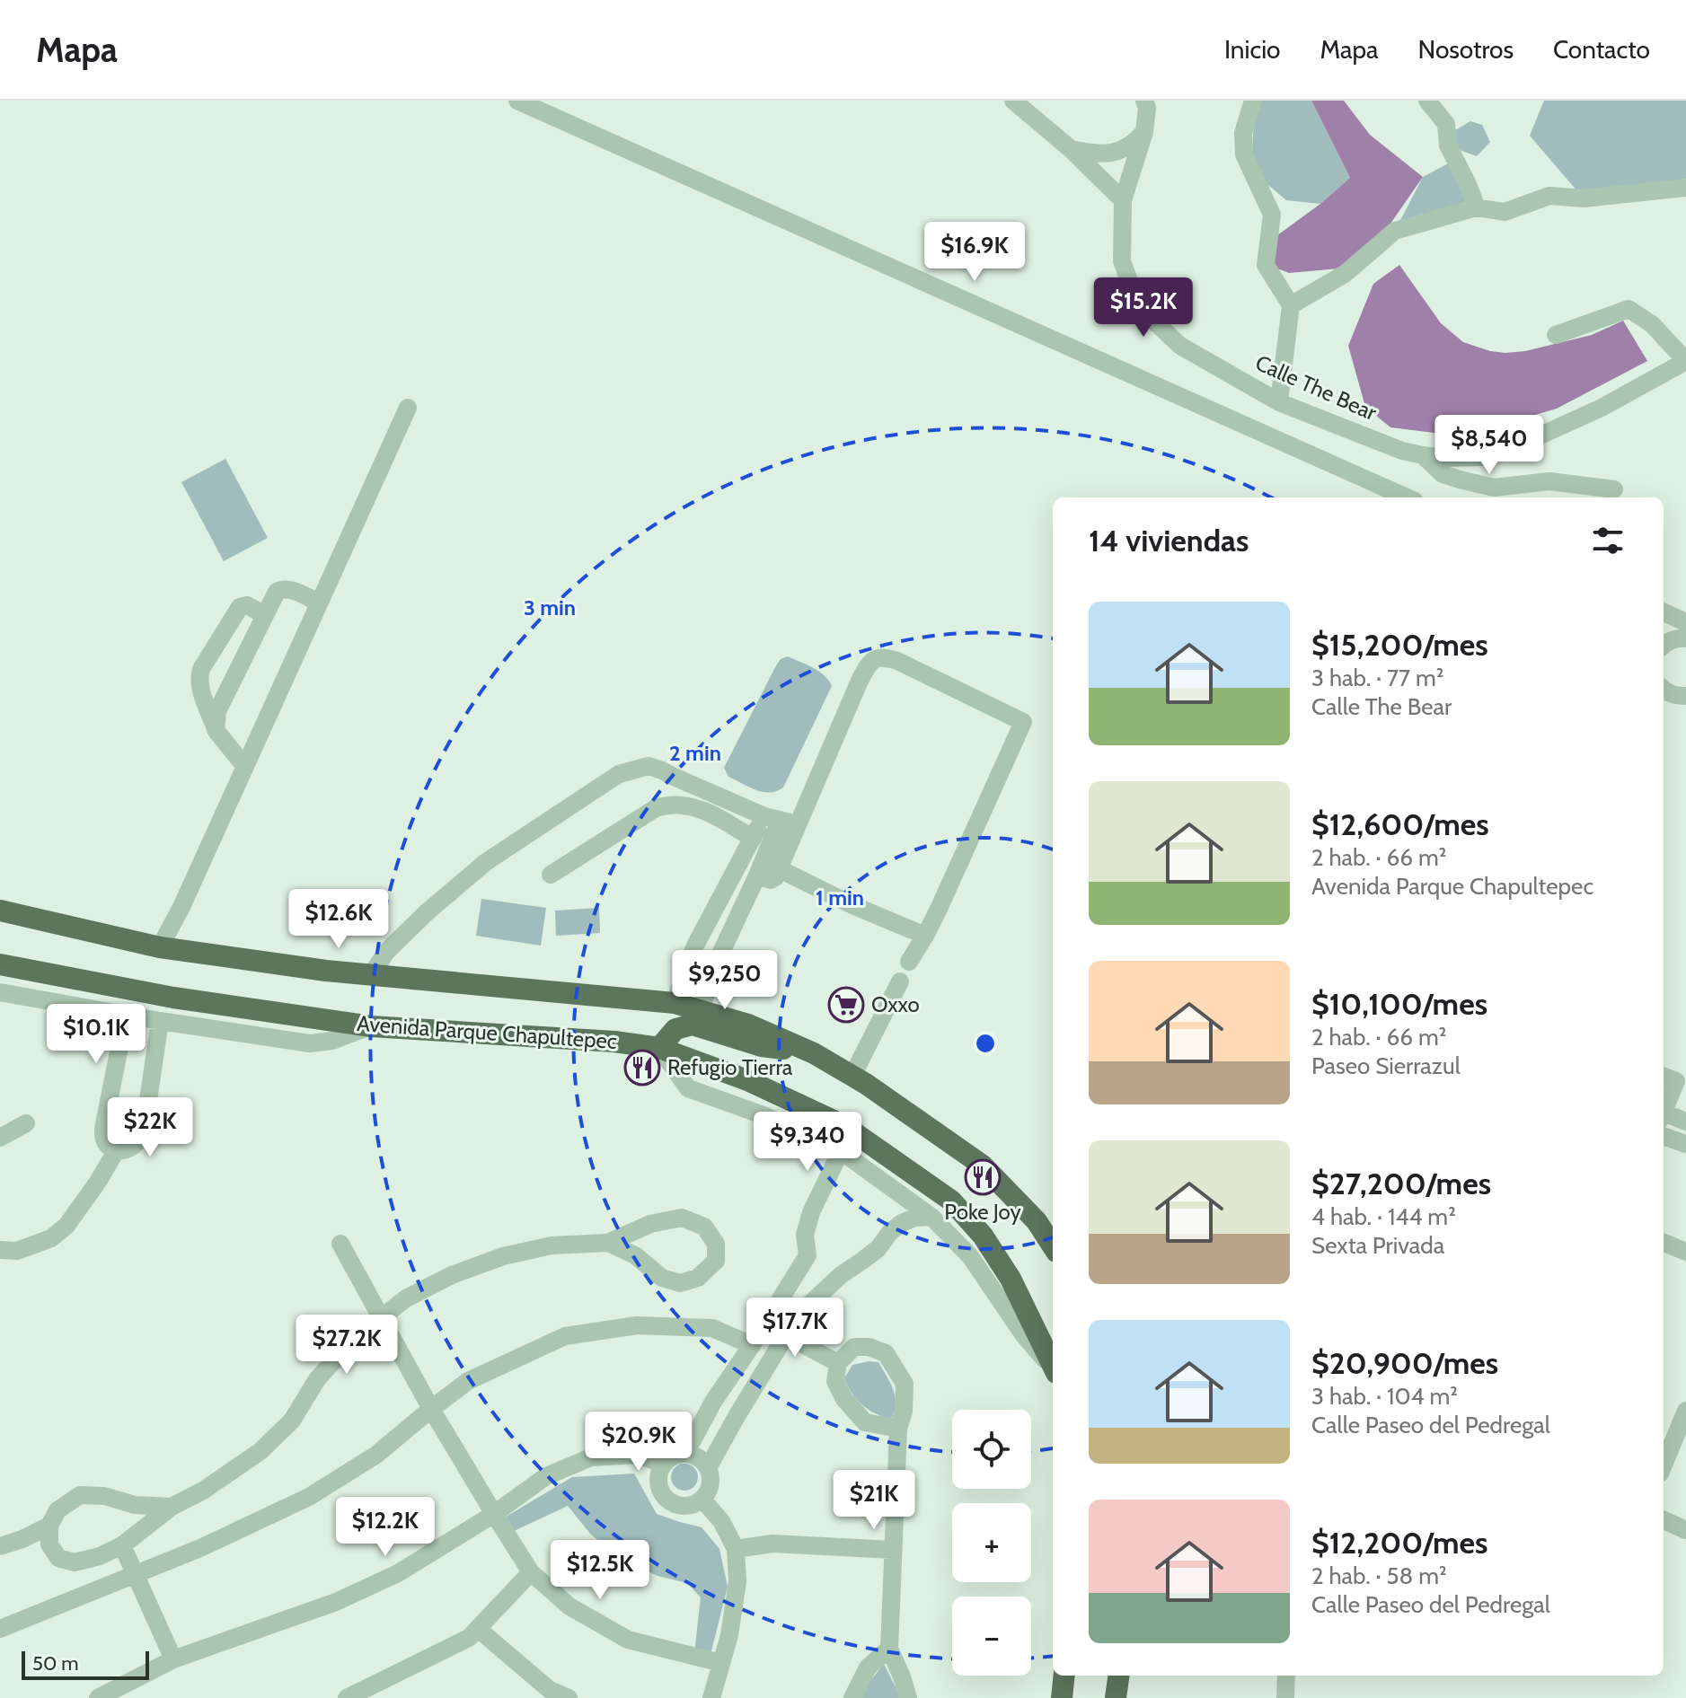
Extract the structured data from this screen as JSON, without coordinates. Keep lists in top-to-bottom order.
{
  "streets": {
    "main road": ["Avenida Parque Chapultepec"],
    "street": ["Calle The Bear"]
  },
  "places": {
    "supermarket": ["Oxxo"],
    "restaurant": ["Refugio Tierra", "Poke Joy"]
  },
  "scale_bar": "50 m",
  "page": {
    "header": "Mapa",
    "nav": [
      "Inicio",
      "Mapa",
      "Nosotros",
      "Contacto"
    ],
    "price": [
      "$16.9K",
      "$15.2K",
      "$8,540",
      "$12.6K",
      "$9,250",
      "$10.1K",
      "$22K",
      "$9,340",
      "$17.7K",
      "$27.2K",
      "$20.9K",
      "$21K",
      "$12.2K",
      "$12.5K"
    ],
    "heading": "14 viviendas",
    "list": [
      {
        "name": "$15,200/mes",
        "note": "3 hab. · 77 m² · Calle The Bear"
      },
      {
        "name": "$12,600/mes",
        "note": "2 hab. · 66 m² · Avenida Parque Chapultepec"
      },
      {
        "name": "$10,100/mes",
        "note": "2 hab. · 66 m² · Paseo Sierrazul"
      },
      {
        "name": "$27,200/mes",
        "note": "4 hab. · 144 m² · Sexta Privada"
      },
      {
        "name": "$20,900/mes",
        "note": "3 hab. · 104 m² · Calle Paseo del Pedregal"
      },
      {
        "name": "$12,200/mes",
        "note": "2 hab. · 58 m² · Calle Paseo del Pedregal"
      }
    ],
    "map_buttons": ["+", "−"],
    "scale": "50 m"
  },
  "rings": ["3 min", "2 min", "1 min"]
}
